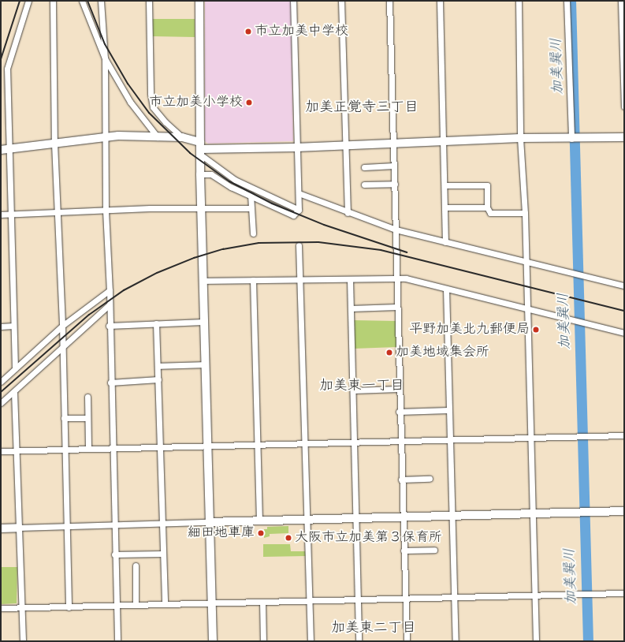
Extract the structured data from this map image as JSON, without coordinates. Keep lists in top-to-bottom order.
{
  "districts": ["加美正覚寺三丁目", "加美東一丁目", "加美東二丁目"],
  "water": ["加美巽川"],
  "places": [
    "市立加美中学校",
    "市立加美小学校",
    "平野加美北九郵便局",
    "加美地域集会所",
    "細田地車庫",
    "大阪市立加美第３保育所"
  ]
}
